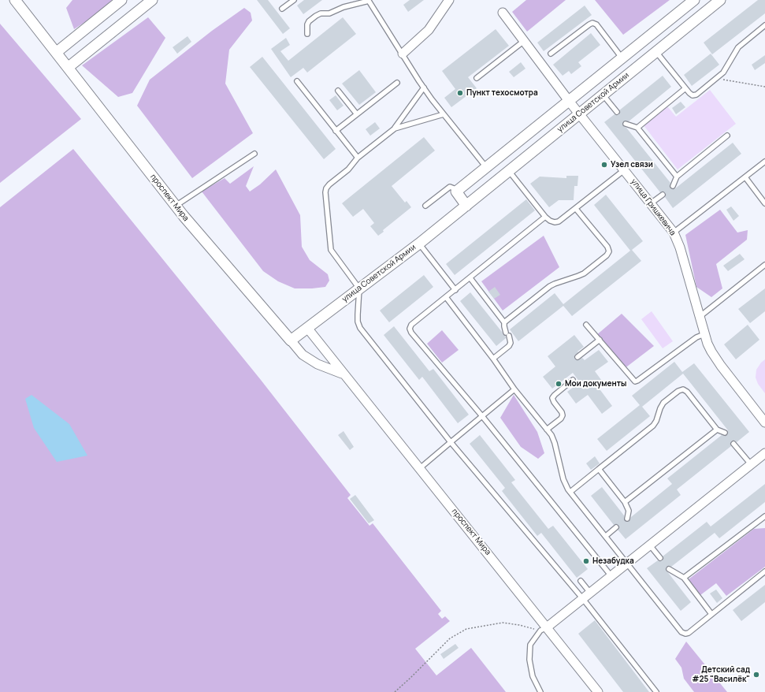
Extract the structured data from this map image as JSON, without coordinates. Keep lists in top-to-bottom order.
{
  "streets": {
    "street": ["улица Советской Армии", "проспект Мира", "улица Гришкевича"]
  },
  "crossings": [
    ["улица Советской Армии", "проспект Мира"],
    ["улица Советской Армии", "улица Гришкевича"]
  ],
  "places": [
    "Пункт техосмотра",
    "Узел связи",
    "Мои документы",
    "Незабудка",
    "Детский сад #25 \"Василёк\""
  ]
}
